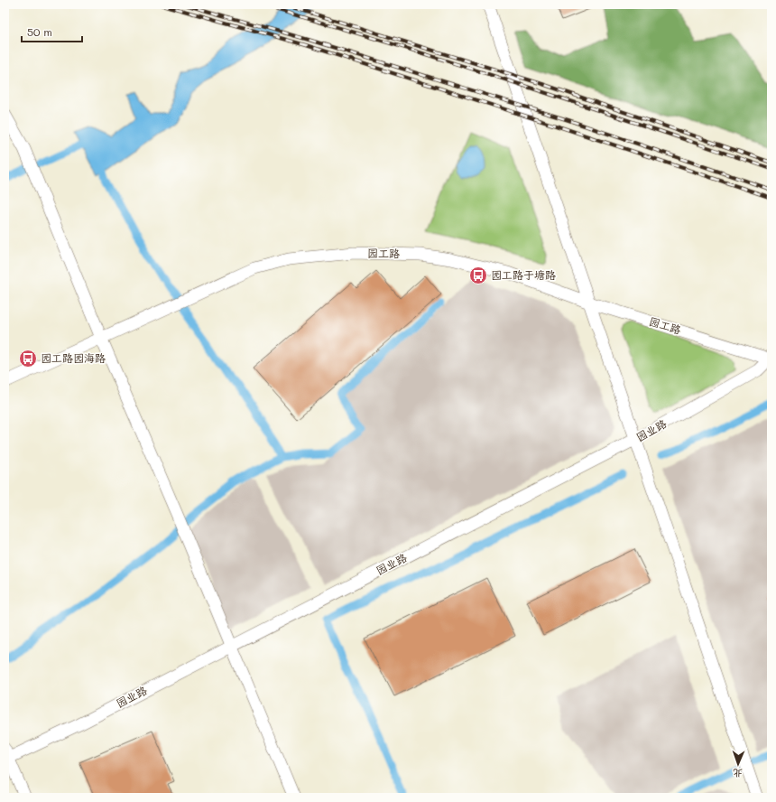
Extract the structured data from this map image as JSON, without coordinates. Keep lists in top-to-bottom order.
{
  "streets": {
    "street": ["园工路", "园业路"]
  },
  "crossings": [
    ["园工路", "园业路"]
  ],
  "places": {
    "bus stop": ["园工路于塘路", "园工路园海路"]
  },
  "scale_bar": "50 m",
  "north": "bottom"
}
